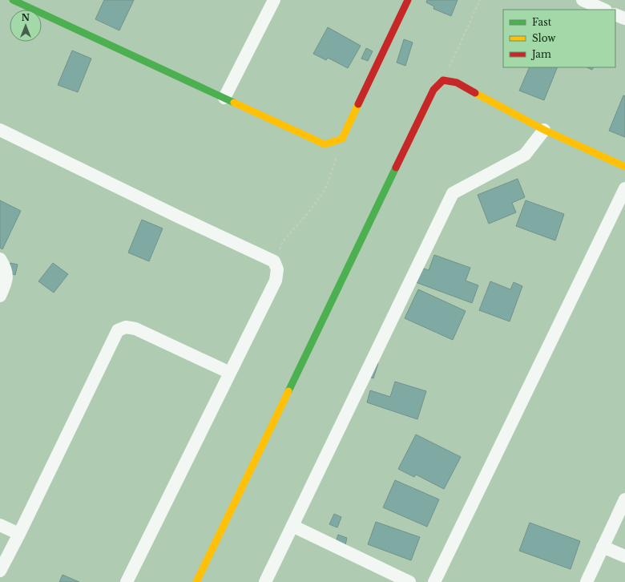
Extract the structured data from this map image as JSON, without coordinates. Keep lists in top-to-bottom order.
{
  "legend": ["Fast", "Slow", "Jam"],
  "north": "top"
}
